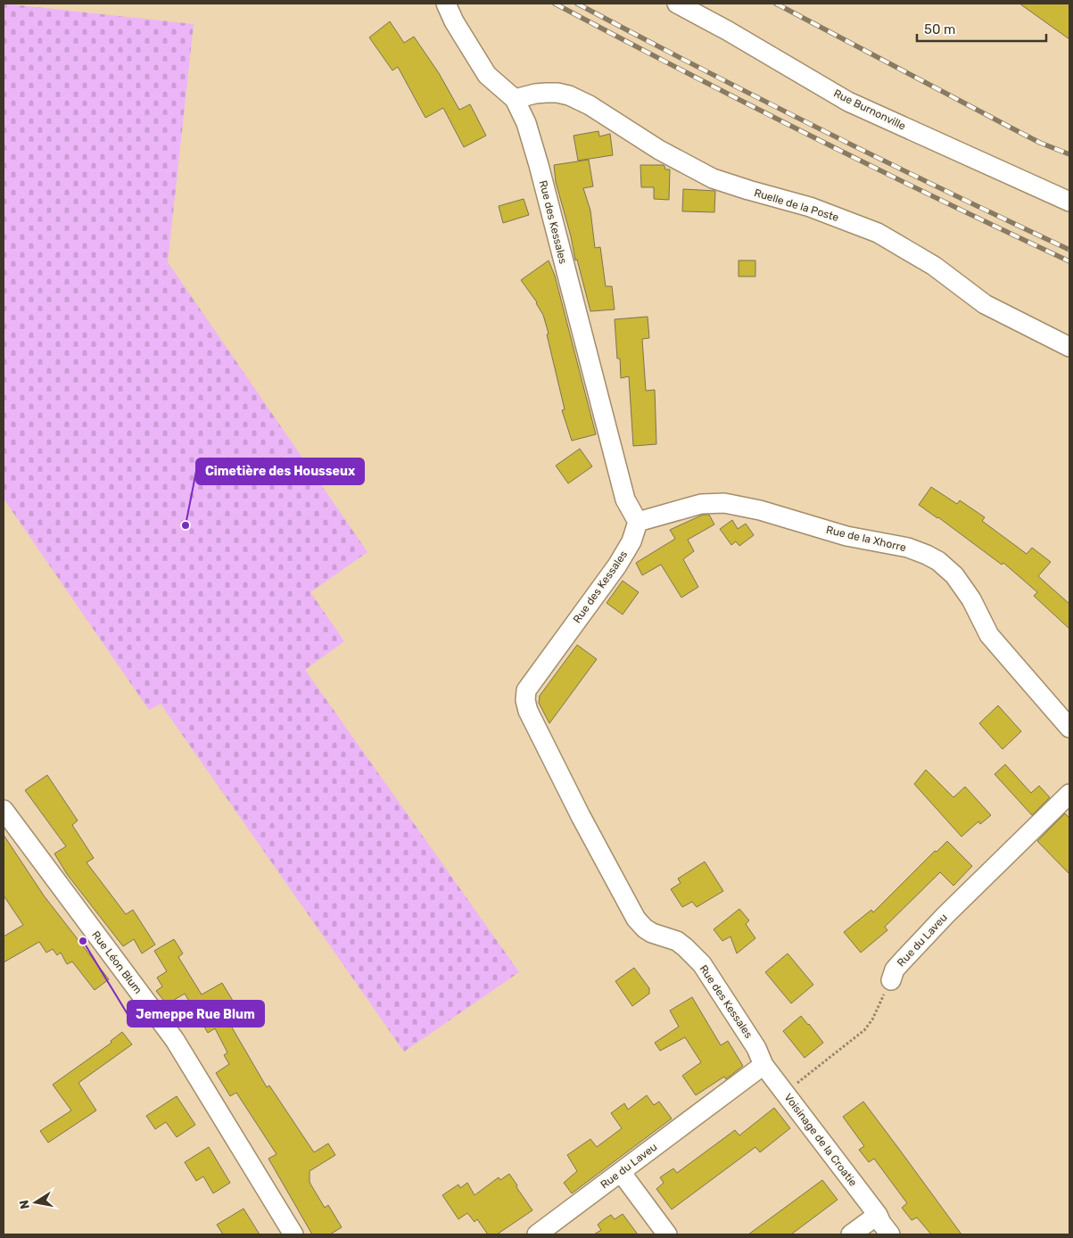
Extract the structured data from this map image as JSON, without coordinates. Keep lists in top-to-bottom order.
{
  "streets": {
    "street": [
      "Rue Burnonville",
      "Ruelle de la Poste",
      "Rue des Kessales",
      "Rue de la Xhorre",
      "Rue du Laveu",
      "Rue Léon Blum",
      "Voisinage de la Croatie"
    ]
  },
  "crossings": [
    ["Ruelle de la Poste", "Rue des Kessales"],
    ["Rue des Kessales", "Rue de la Xhorre"],
    ["Rue des Kessales", "Rue du Laveu"],
    ["Rue des Kessales", "Voisinage de la Croatie"],
    ["Rue du Laveu", "Voisinage de la Croatie"]
  ],
  "places": ["Cimetière des Housseux", "Jemeppe Rue Blum"],
  "scale_bar": "50 m",
  "north": "left"
}
